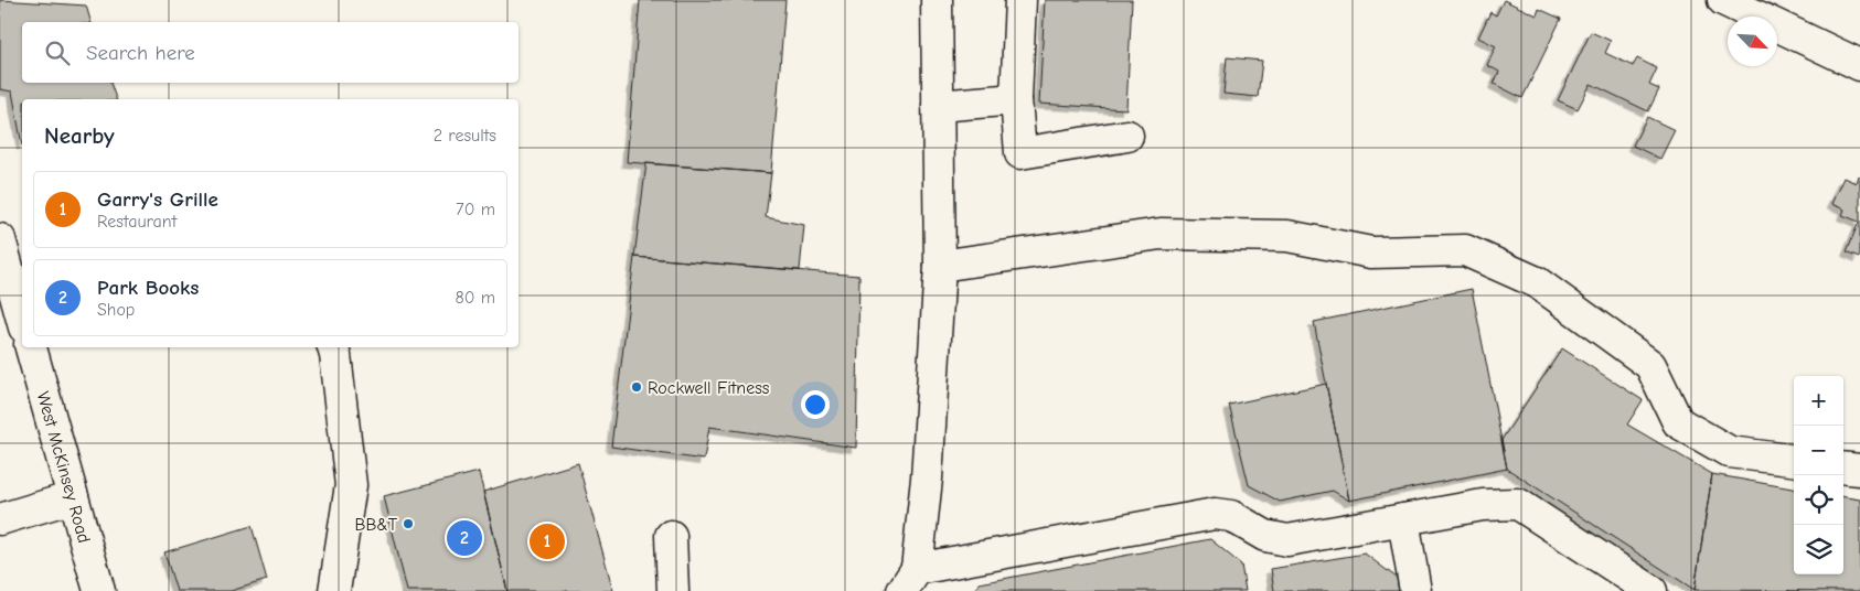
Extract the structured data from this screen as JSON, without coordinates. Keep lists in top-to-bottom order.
{
  "streets": {
    "street": ["West McKinsey Road"]
  },
  "places": ["Rockwell Fitness", "BB&T"],
  "north": "bottom right",
  "page": {
    "search": "Search here",
    "heading": ["Nearby", "2 results"],
    "list": [
      {
        "mark": "1",
        "name": "Garry's Grille",
        "note": "Restaurant",
        "value": "70 m"
      },
      {
        "mark": "2",
        "name": "Park Books",
        "note": "Shop",
        "value": "80 m"
      }
    ],
    "map_buttons": ["+", "−"],
    "pins": ["2", "1"]
  }
}
